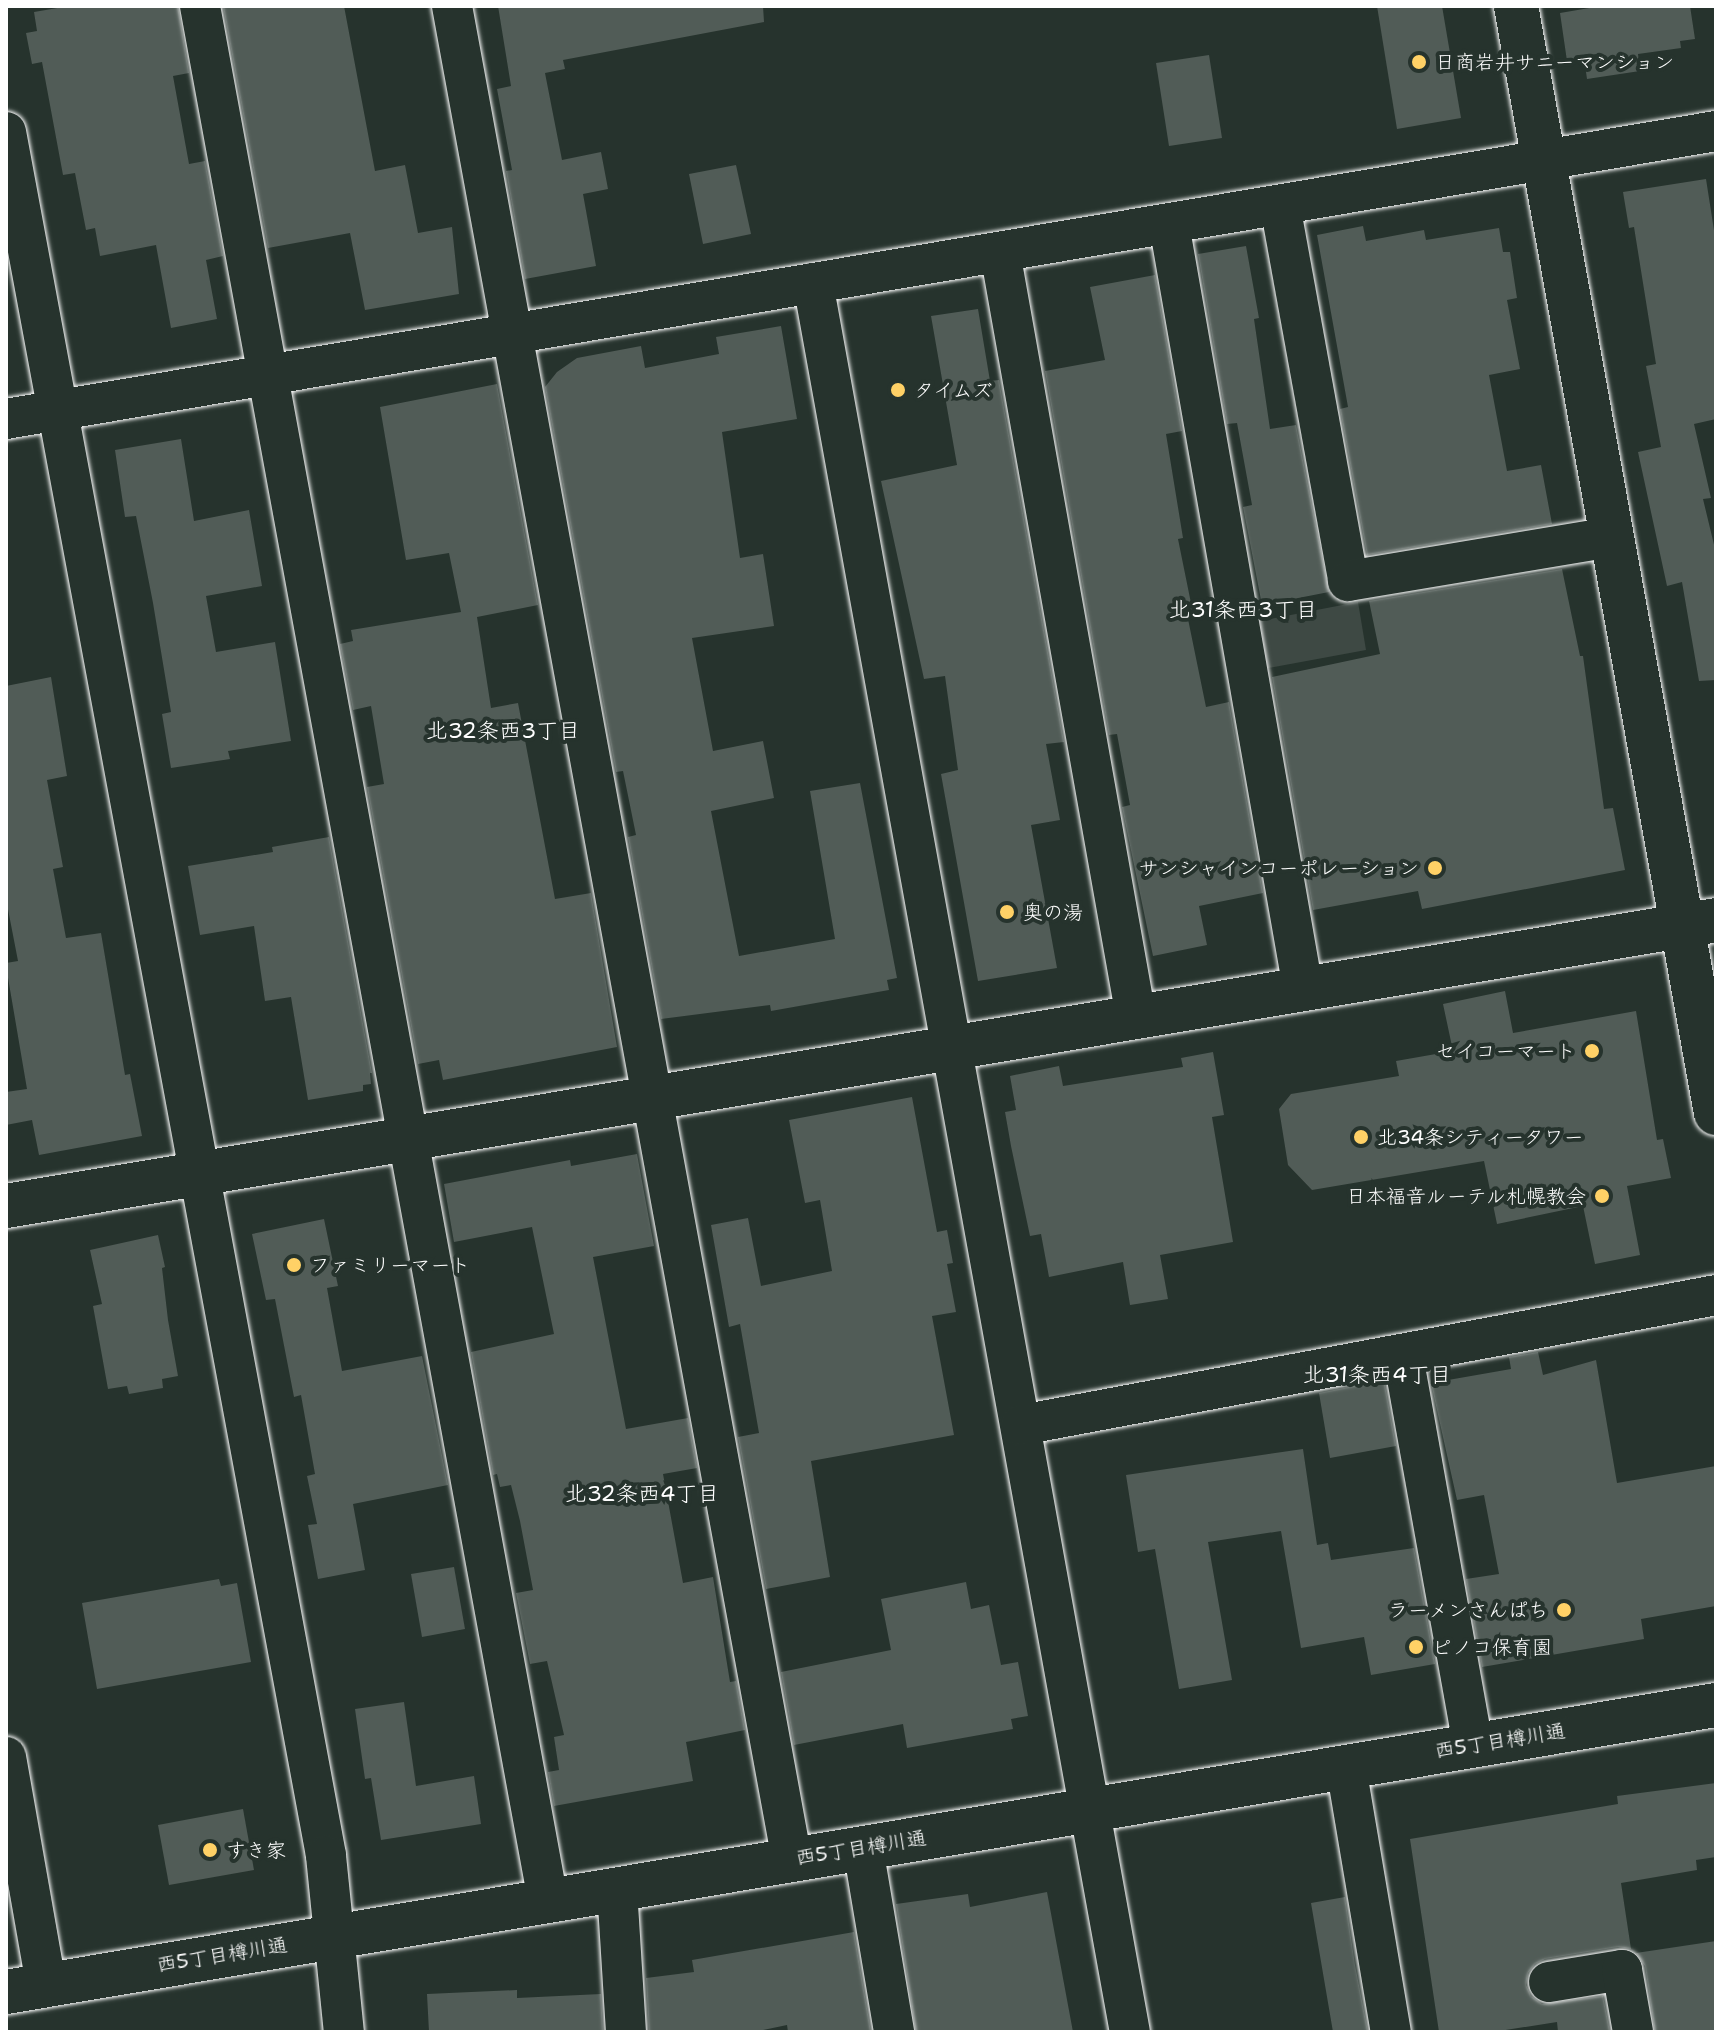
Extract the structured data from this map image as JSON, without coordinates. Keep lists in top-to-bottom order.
{
  "streets": {
    "street": ["西5丁目樽川通"]
  },
  "districts": [
    "北31条西3丁目",
    "北32条西3丁目",
    "北31条西4丁目",
    "北32条西4丁目"
  ],
  "places": [
    "日商岩井サニーマンション",
    "タイムズ",
    "サンシャインコーポレーション",
    "奥の湯",
    "セイコーマート",
    "北34条シティータワー",
    "日本福音ルーテル札幌教会",
    "ファミリーマート",
    "ラーメンさんぱち",
    "ピノコ保育園",
    "すき家"
  ]
}
